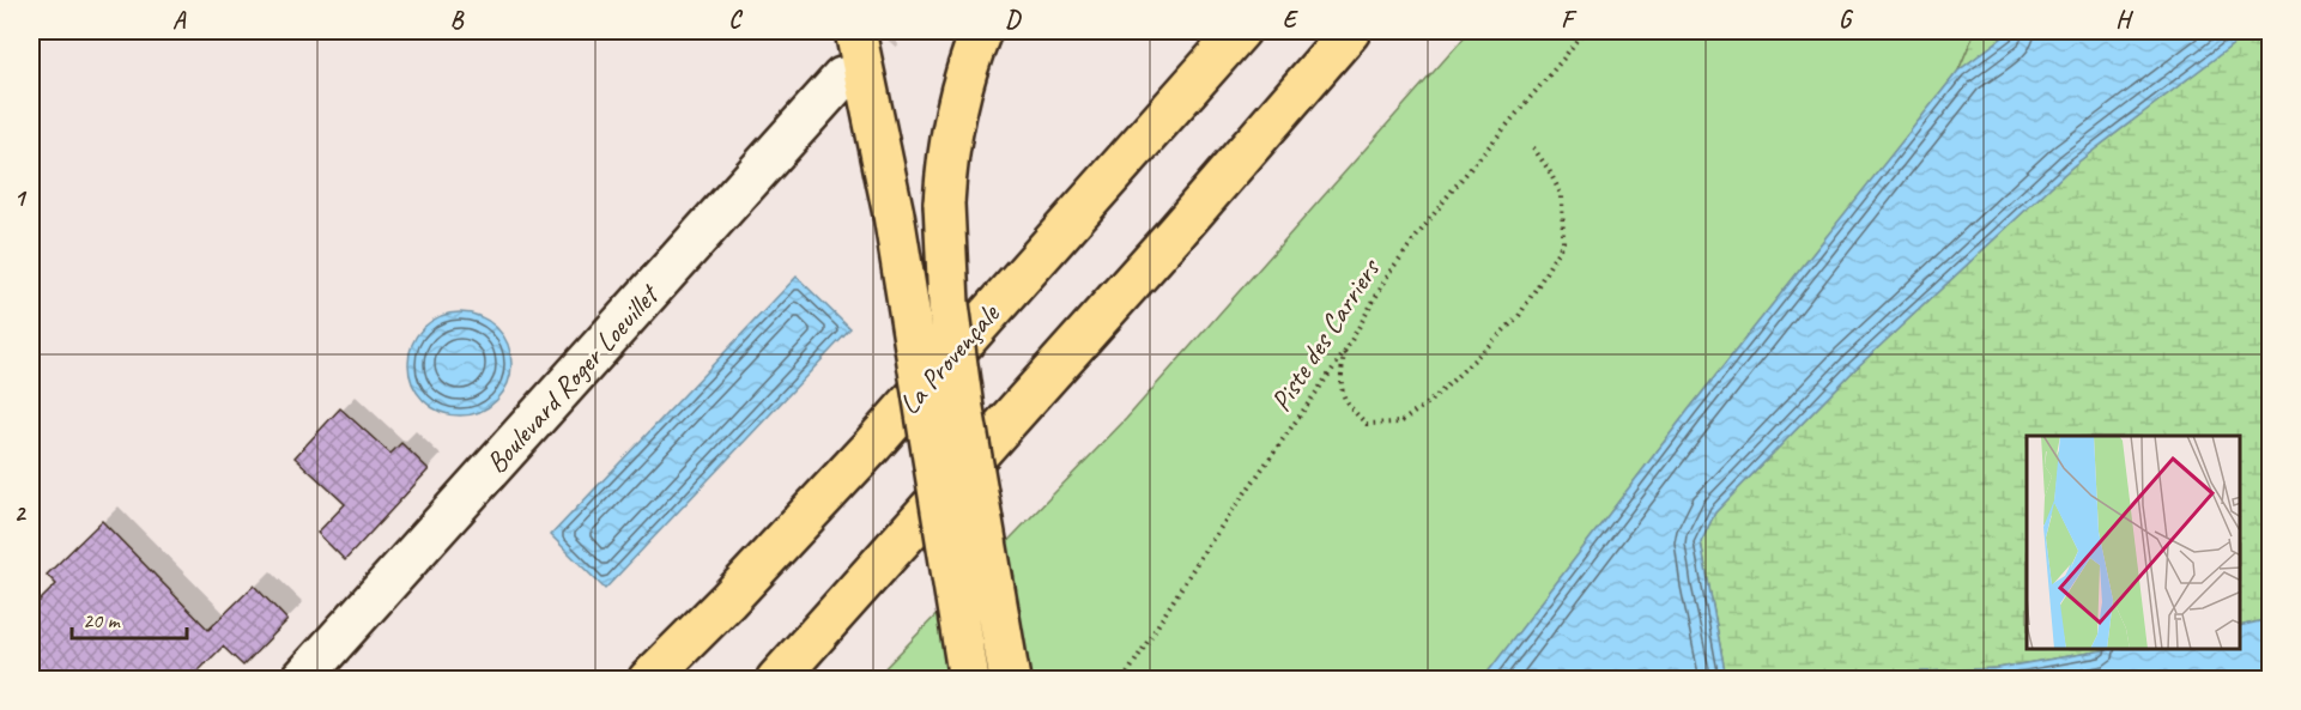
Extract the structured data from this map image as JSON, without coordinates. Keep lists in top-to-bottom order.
{
  "streets": {
    "highway": ["La Provençale"],
    "street": ["Boulevard Roger Loeuillet"],
    "path": ["Piste des Carriers"]
  },
  "scale_bar": "20 m",
  "grid": {
    "columns": [
      "A",
      "B",
      "C",
      "D",
      "E",
      "F",
      "G",
      "H"
    ],
    "rows": ["1", "2"]
  }
}
